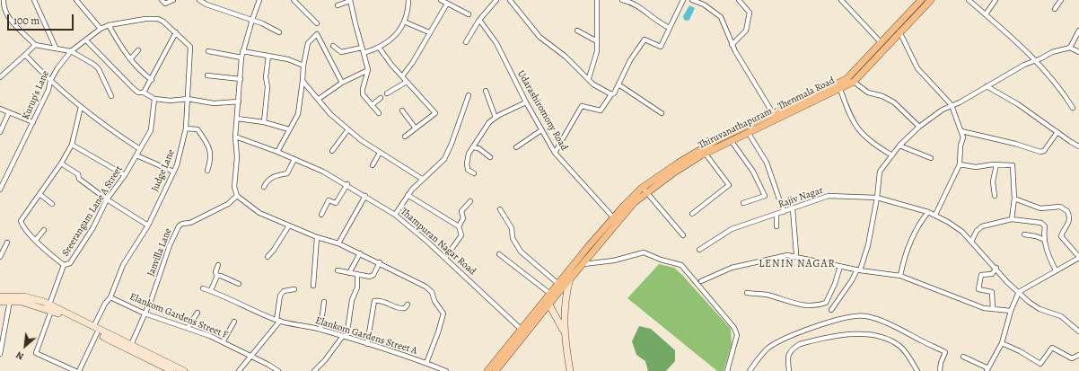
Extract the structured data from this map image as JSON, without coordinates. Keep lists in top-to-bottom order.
{
  "streets": {
    "main road": ["Thiruvanathapuram - Thenmala Road"],
    "street": [
      "Kurup's Lane",
      "Udarashiromony Road",
      "Judge Lane",
      "Rajiv Nagar",
      "Sreerangam Lane A Street",
      "Thampuran Nagar Road",
      "Janvilla Lane",
      "Elankom Gardens Street F",
      "Elankom Gardens Street A"
    ]
  },
  "crossings": [
    ["Kurup's Lane", "Judge Lane"],
    ["Judge Lane", "Elankom Gardens Street F"],
    ["Janvilla Lane", "Elankom Gardens Street F"]
  ],
  "districts": ["LENIN NAGAR"],
  "scale_bar": "100 m",
  "north": "bottom left"
}
